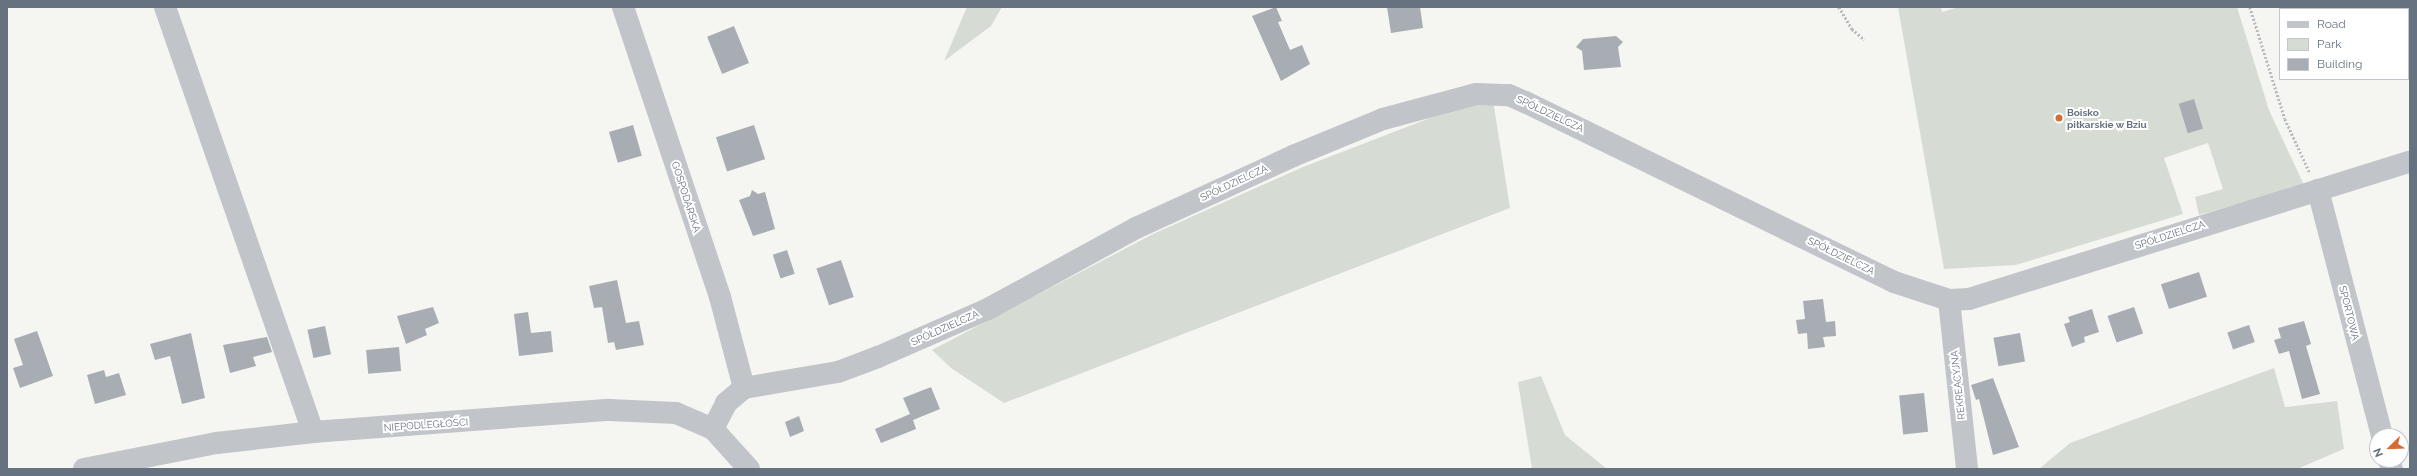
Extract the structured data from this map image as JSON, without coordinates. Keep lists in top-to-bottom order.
{
  "streets": {
    "street": [
      "SPÓŁDZIELCZA",
      "GOSPODARSKA",
      "SPORTOWA",
      "REKREACYJNA",
      "NIEPODLEGŁOŚCI"
    ]
  },
  "crossings": [
    ["SPÓŁDZIELCZA", "GOSPODARSKA"],
    ["SPÓŁDZIELCZA", "SPORTOWA"],
    ["SPÓŁDZIELCZA", "REKREACYJNA"]
  ],
  "places": ["Boisko piłkarskie w Bziu"],
  "legend": ["Road", "Park", "Building"],
  "north": "bottom left"
}
